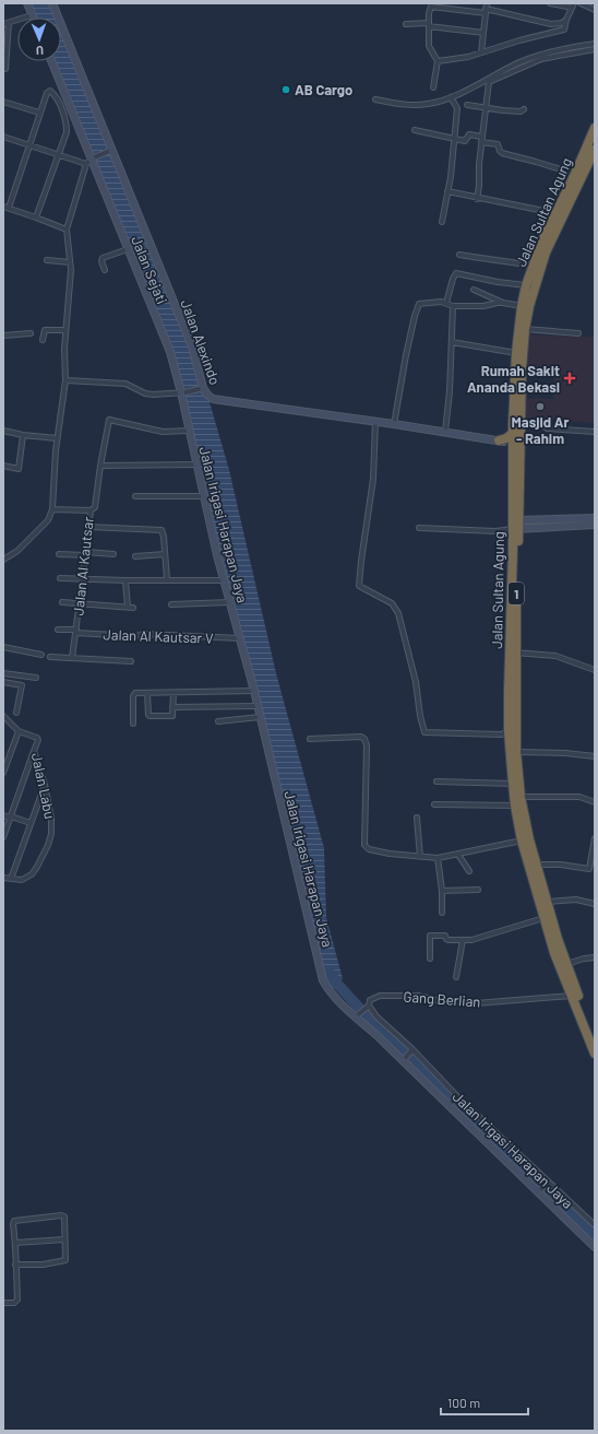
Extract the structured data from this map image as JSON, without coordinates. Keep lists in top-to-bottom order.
{
  "streets": {
    "highway": ["Jalan Sultan Agung", "1"],
    "street": [
      "Jalan Sejati",
      "Jalan Alexindo",
      "Jalan Irigasi Harapan Jaya",
      "Jalan Al Kautsar",
      "Jalan Al Kautsar V",
      "Jalan Labu",
      "Gang Berlian"
    ]
  },
  "crossings": [
    ["Jalan Sultan Agung", "Gang Berlian"],
    ["Jalan Sejati", "Jalan Irigasi Harapan Jaya"],
    ["Jalan Irigasi Harapan Jaya", "Jalan Al Kautsar V"],
    ["Jalan Al Kautsar", "Jalan Al Kautsar V"]
  ],
  "places": {
    "other": ["AB Cargo", "Masjid Ar - Rahim"],
    "health": ["Rumah Sakit Ananda Bekasi"]
  },
  "scale_bar": "100 m",
  "north": "bottom"
}
